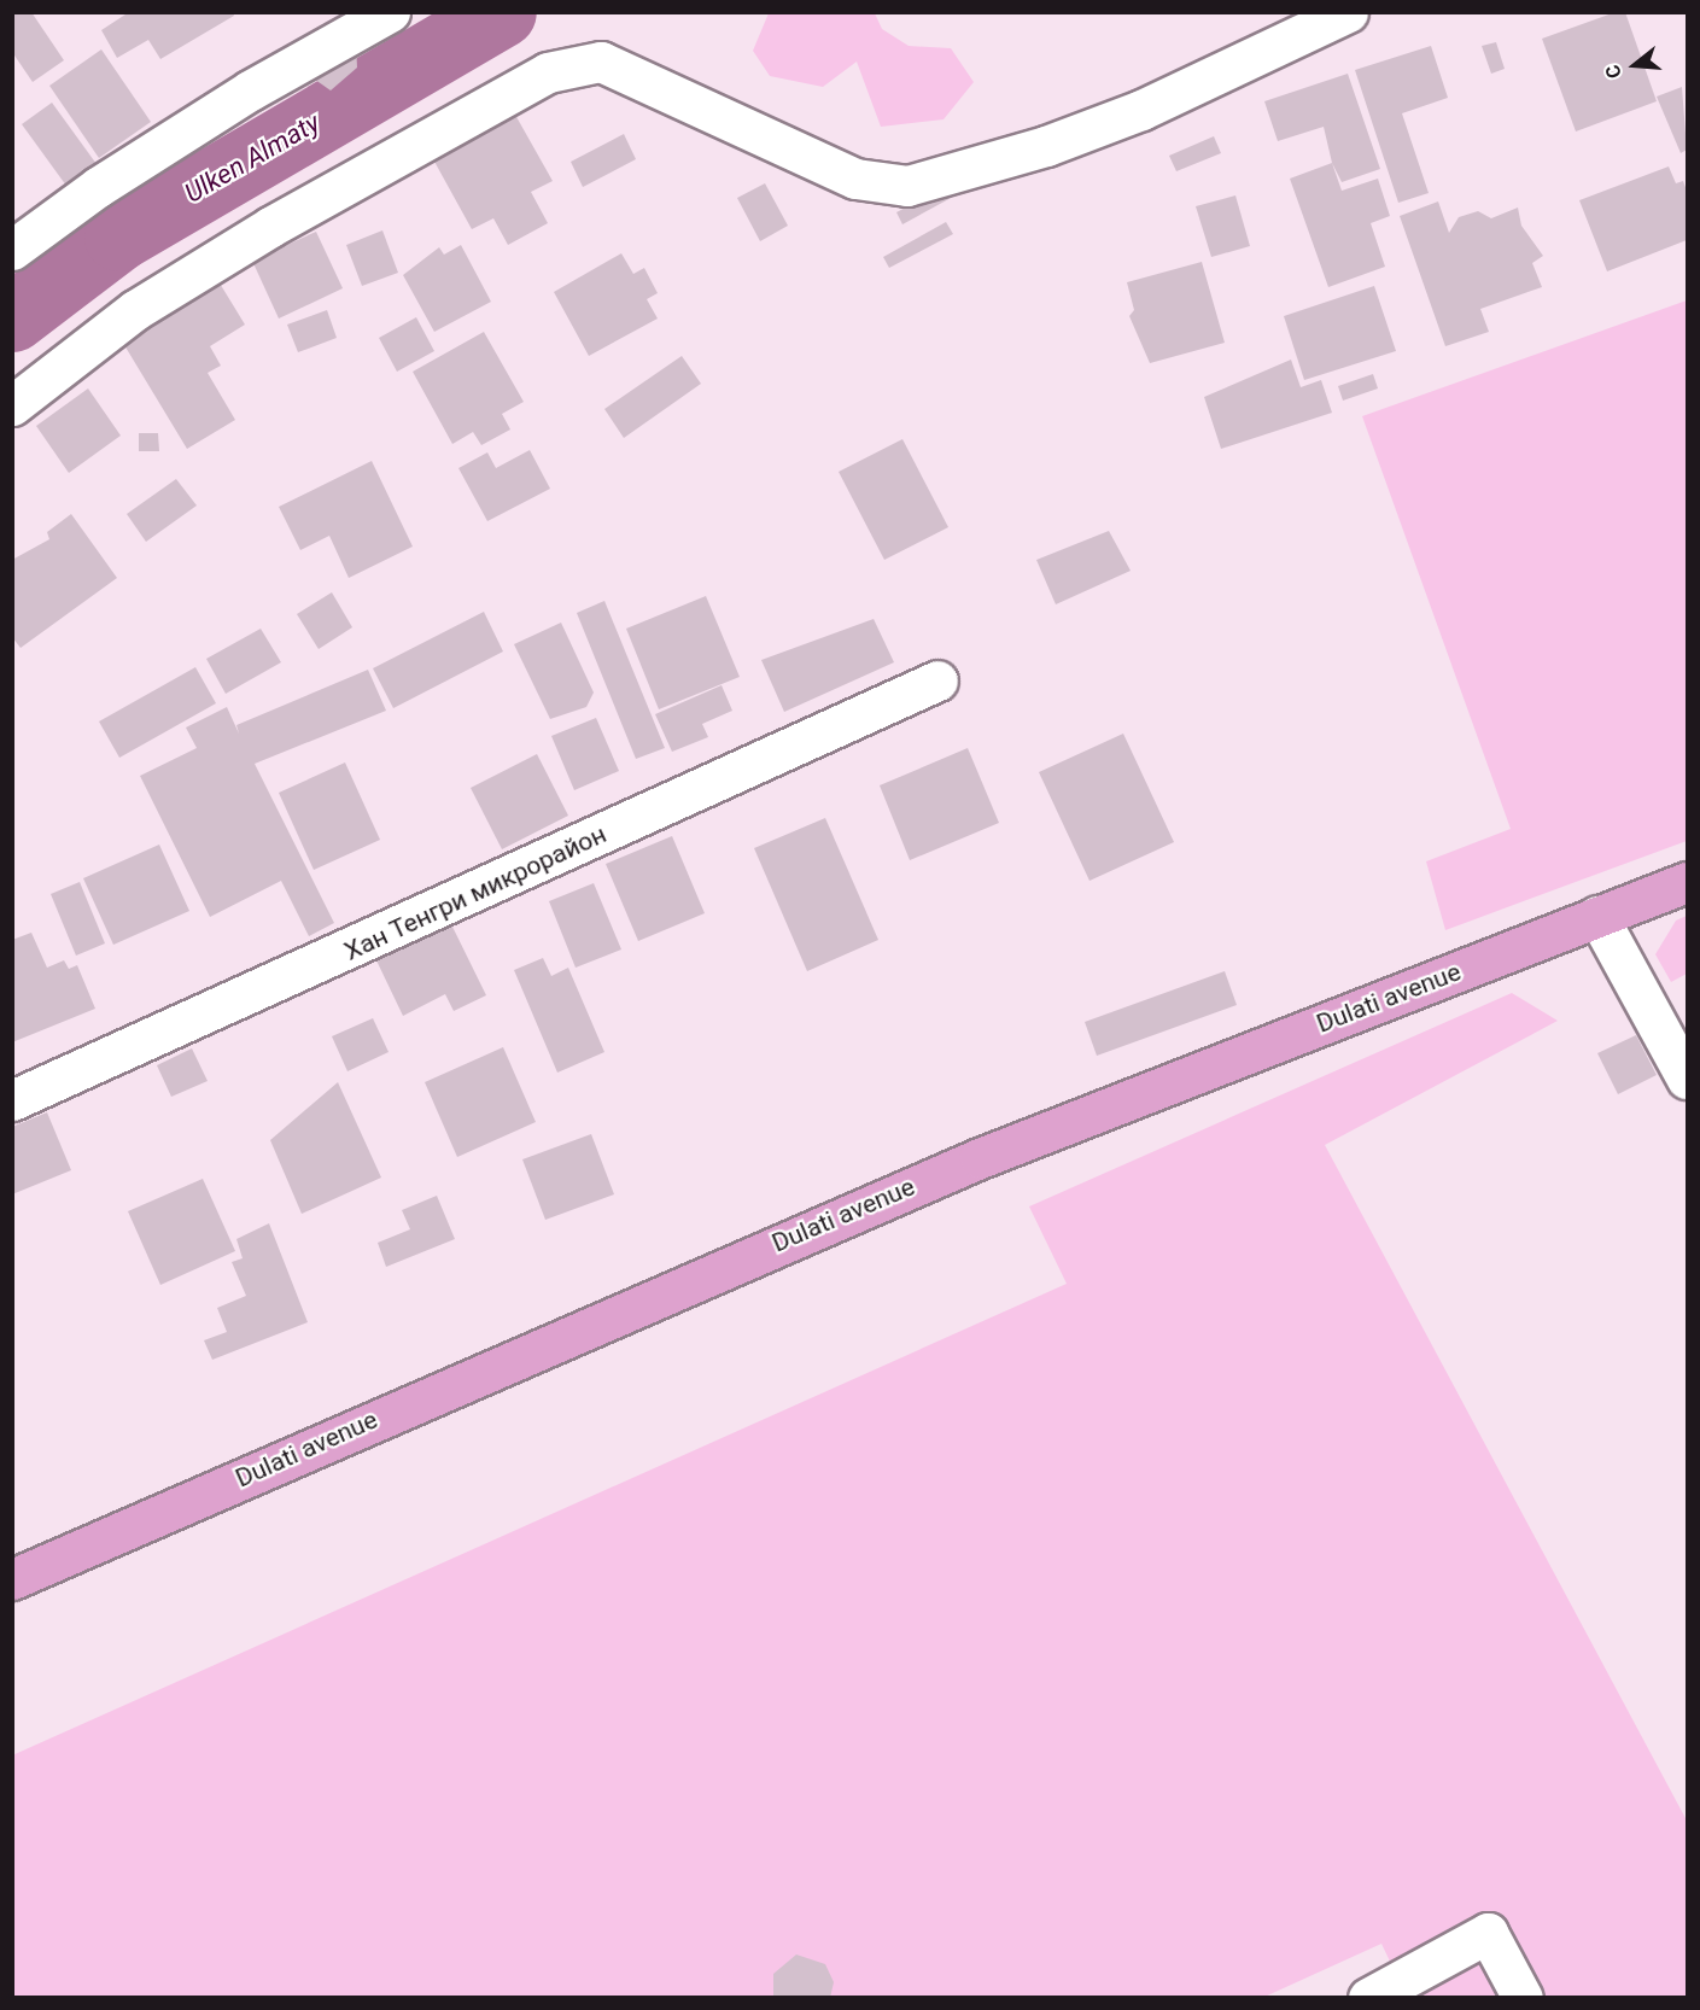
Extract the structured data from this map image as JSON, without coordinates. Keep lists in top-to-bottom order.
{
  "streets": {
    "main road": ["Dulati avenue"],
    "street": ["Хан Тенгри микрорайон"]
  },
  "water": ["Ulken Almaty"],
  "north": "left"
}
